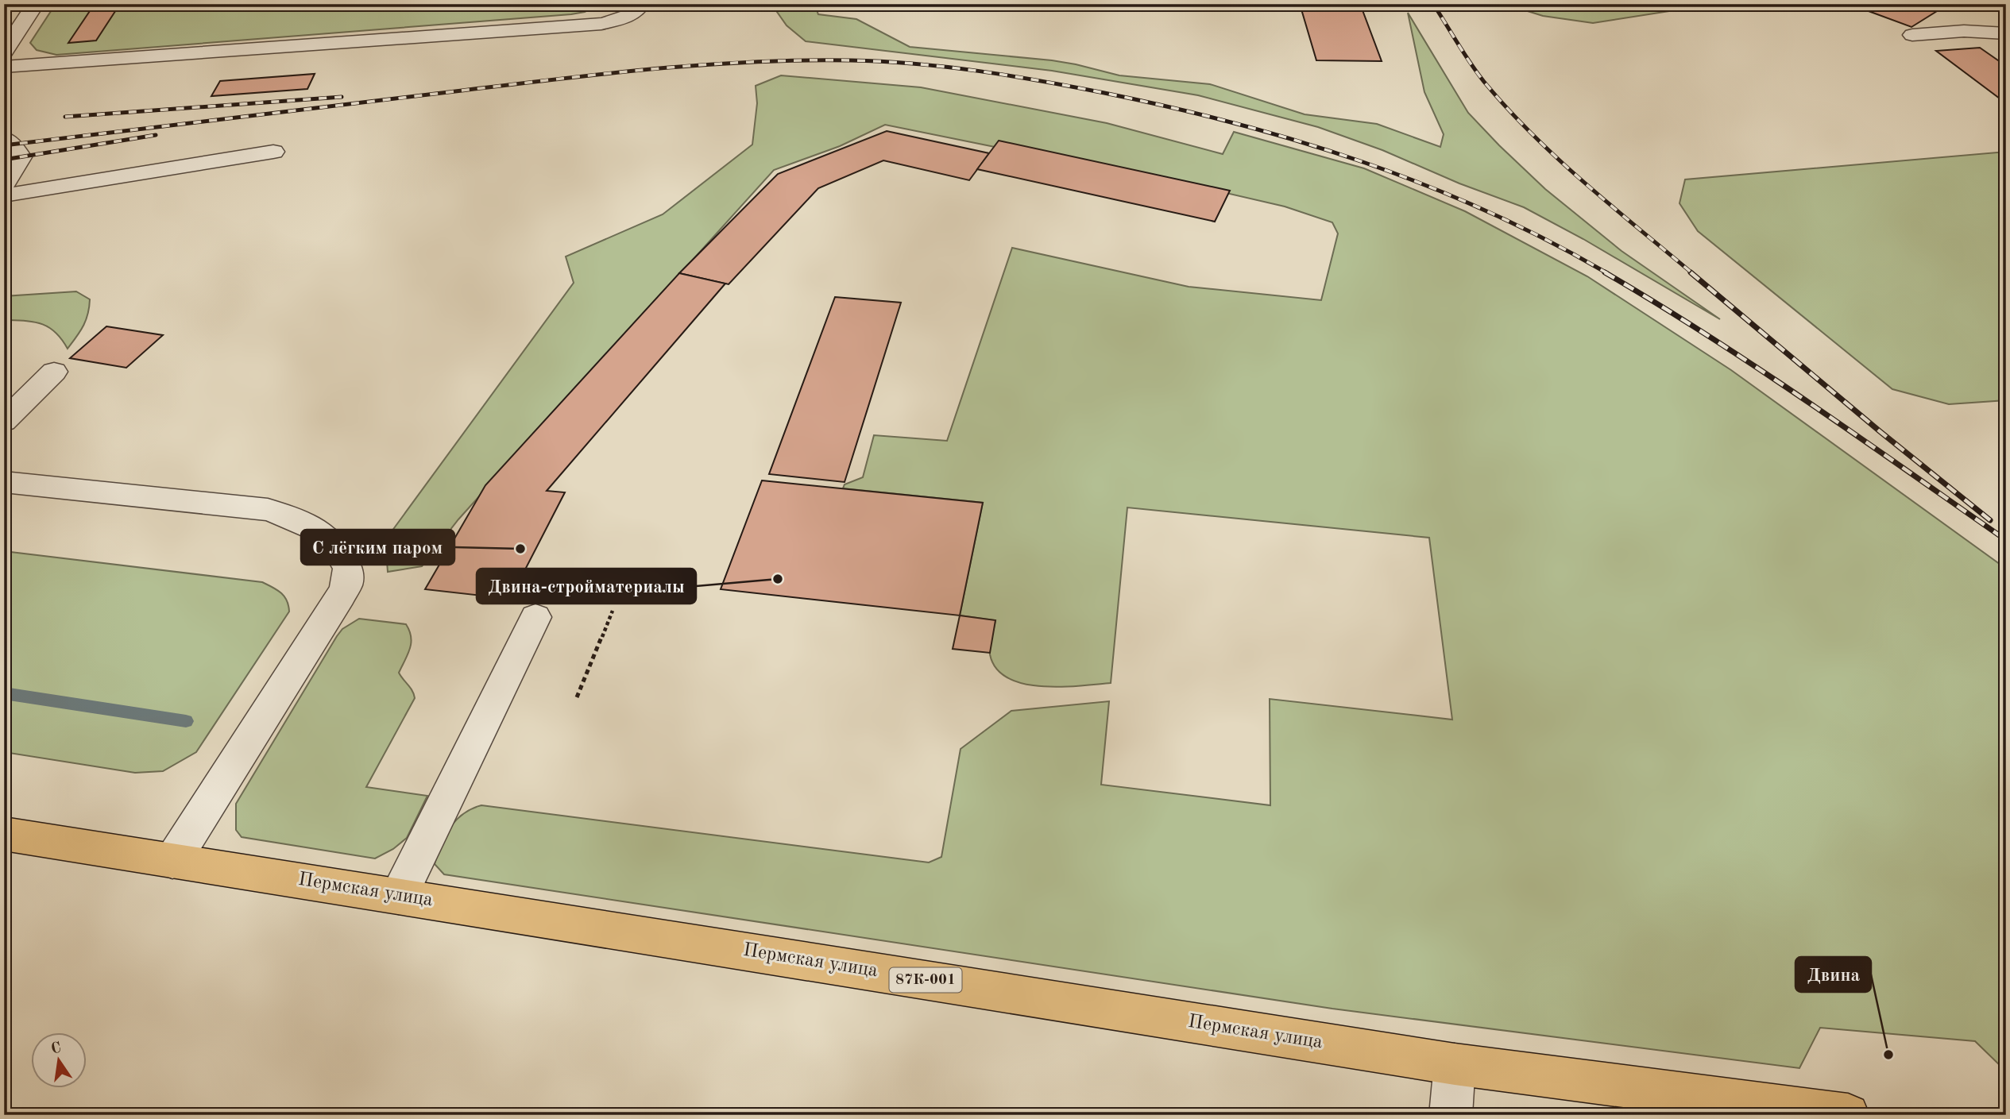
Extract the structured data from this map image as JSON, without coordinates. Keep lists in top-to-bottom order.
{
  "streets": {
    "main road": ["Пермская улица", "87К-001"]
  },
  "places": ["С лёгким паром", "Двина-стройматериалы", "Двина"],
  "north": "top"
}
